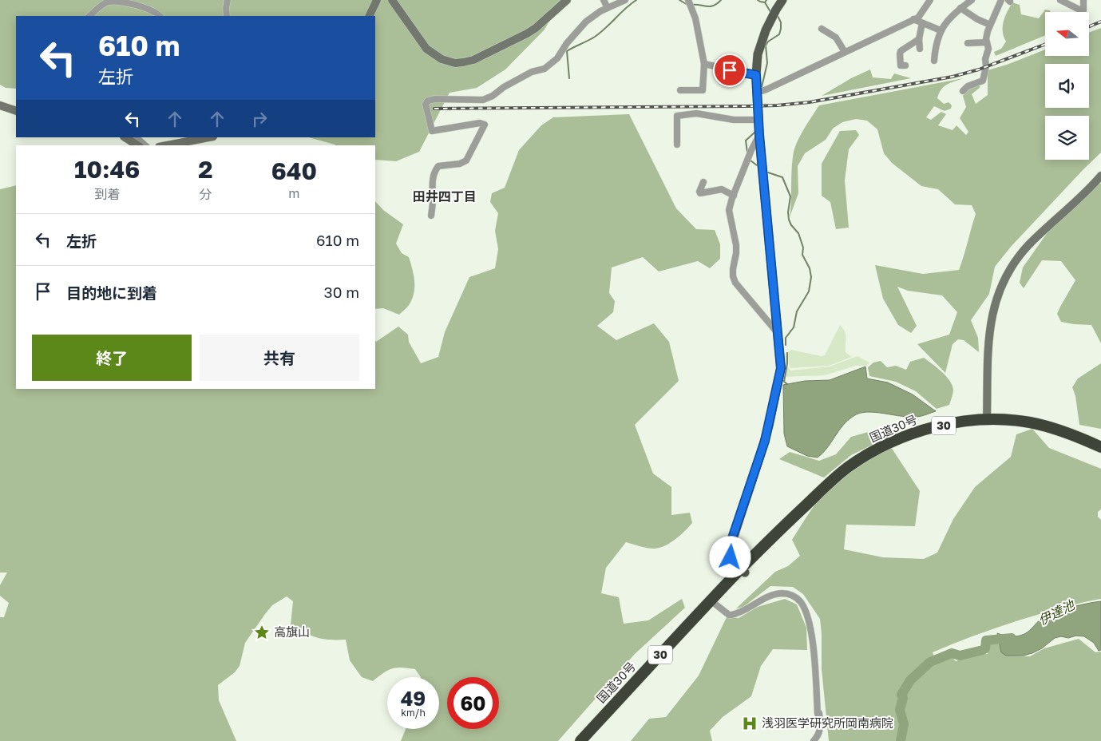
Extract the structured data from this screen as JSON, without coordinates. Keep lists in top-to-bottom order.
{
  "streets": {
    "highway": ["30", "国道30号"]
  },
  "districts": ["田井四丁目"],
  "water": ["伊達池"],
  "places": {
    "place": ["高旗山"],
    "hospital": ["浅羽医学研究所岡南病院"]
  },
  "north": "left",
  "page": {
    "turn": ["610 m", "左折"],
    "eta": [
      "10:46",
      "到着",
      "2",
      "分",
      "640",
      "m"
    ],
    "list": [
      {
        "name": "左折",
        "value": "610 m"
      },
      {
        "name": "目的地に到着",
        "value": "30 m"
      }
    ],
    "buttons": ["終了", "共有"],
    "speed": "49 km/h",
    "limit": "60"
  }
}
